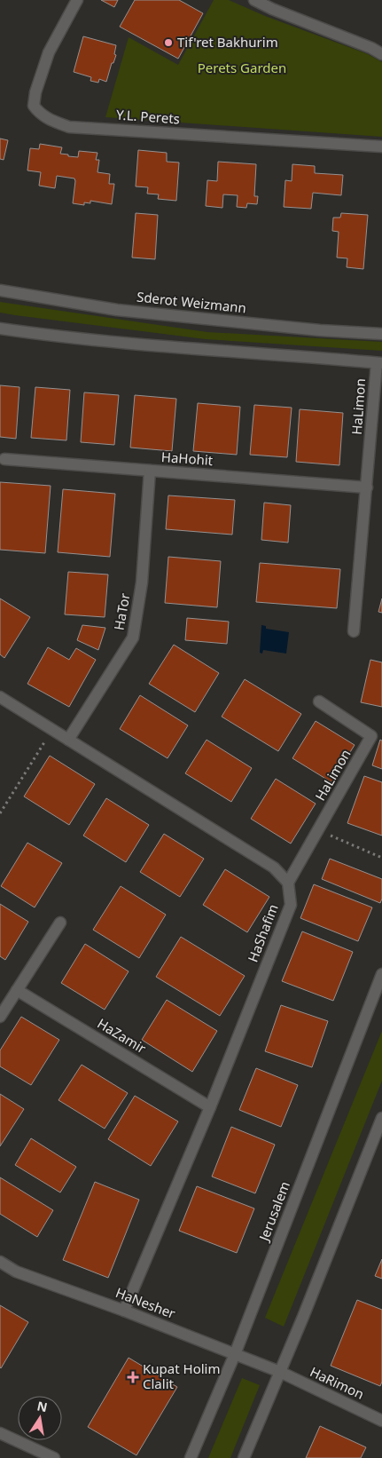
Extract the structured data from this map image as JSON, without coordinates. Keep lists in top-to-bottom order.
{
  "streets": {
    "street": [
      "Y.L. Perets",
      "Sderot Weizmann",
      "HaLimon",
      "HaHohit",
      "HaTor",
      "HaShafim",
      "HaZamir",
      "Jerusalem",
      "HaNesher",
      "HaRimon"
    ]
  },
  "crossings": [
    ["HaLimon", "HaHohit"],
    ["HaLimon", "HaShafim"],
    ["HaHohit", "HaTor"],
    ["HaShafim", "HaZamir"],
    ["HaShafim", "HaNesher"],
    ["Jerusalem", "HaNesher"],
    ["HaNesher", "HaRimon"]
  ],
  "parks": ["Perets Garden"],
  "places": {
    "other": ["Tif'ret Bakhurim"],
    "health": ["Kupat Holim Clalit"]
  },
  "north": "top"
}
